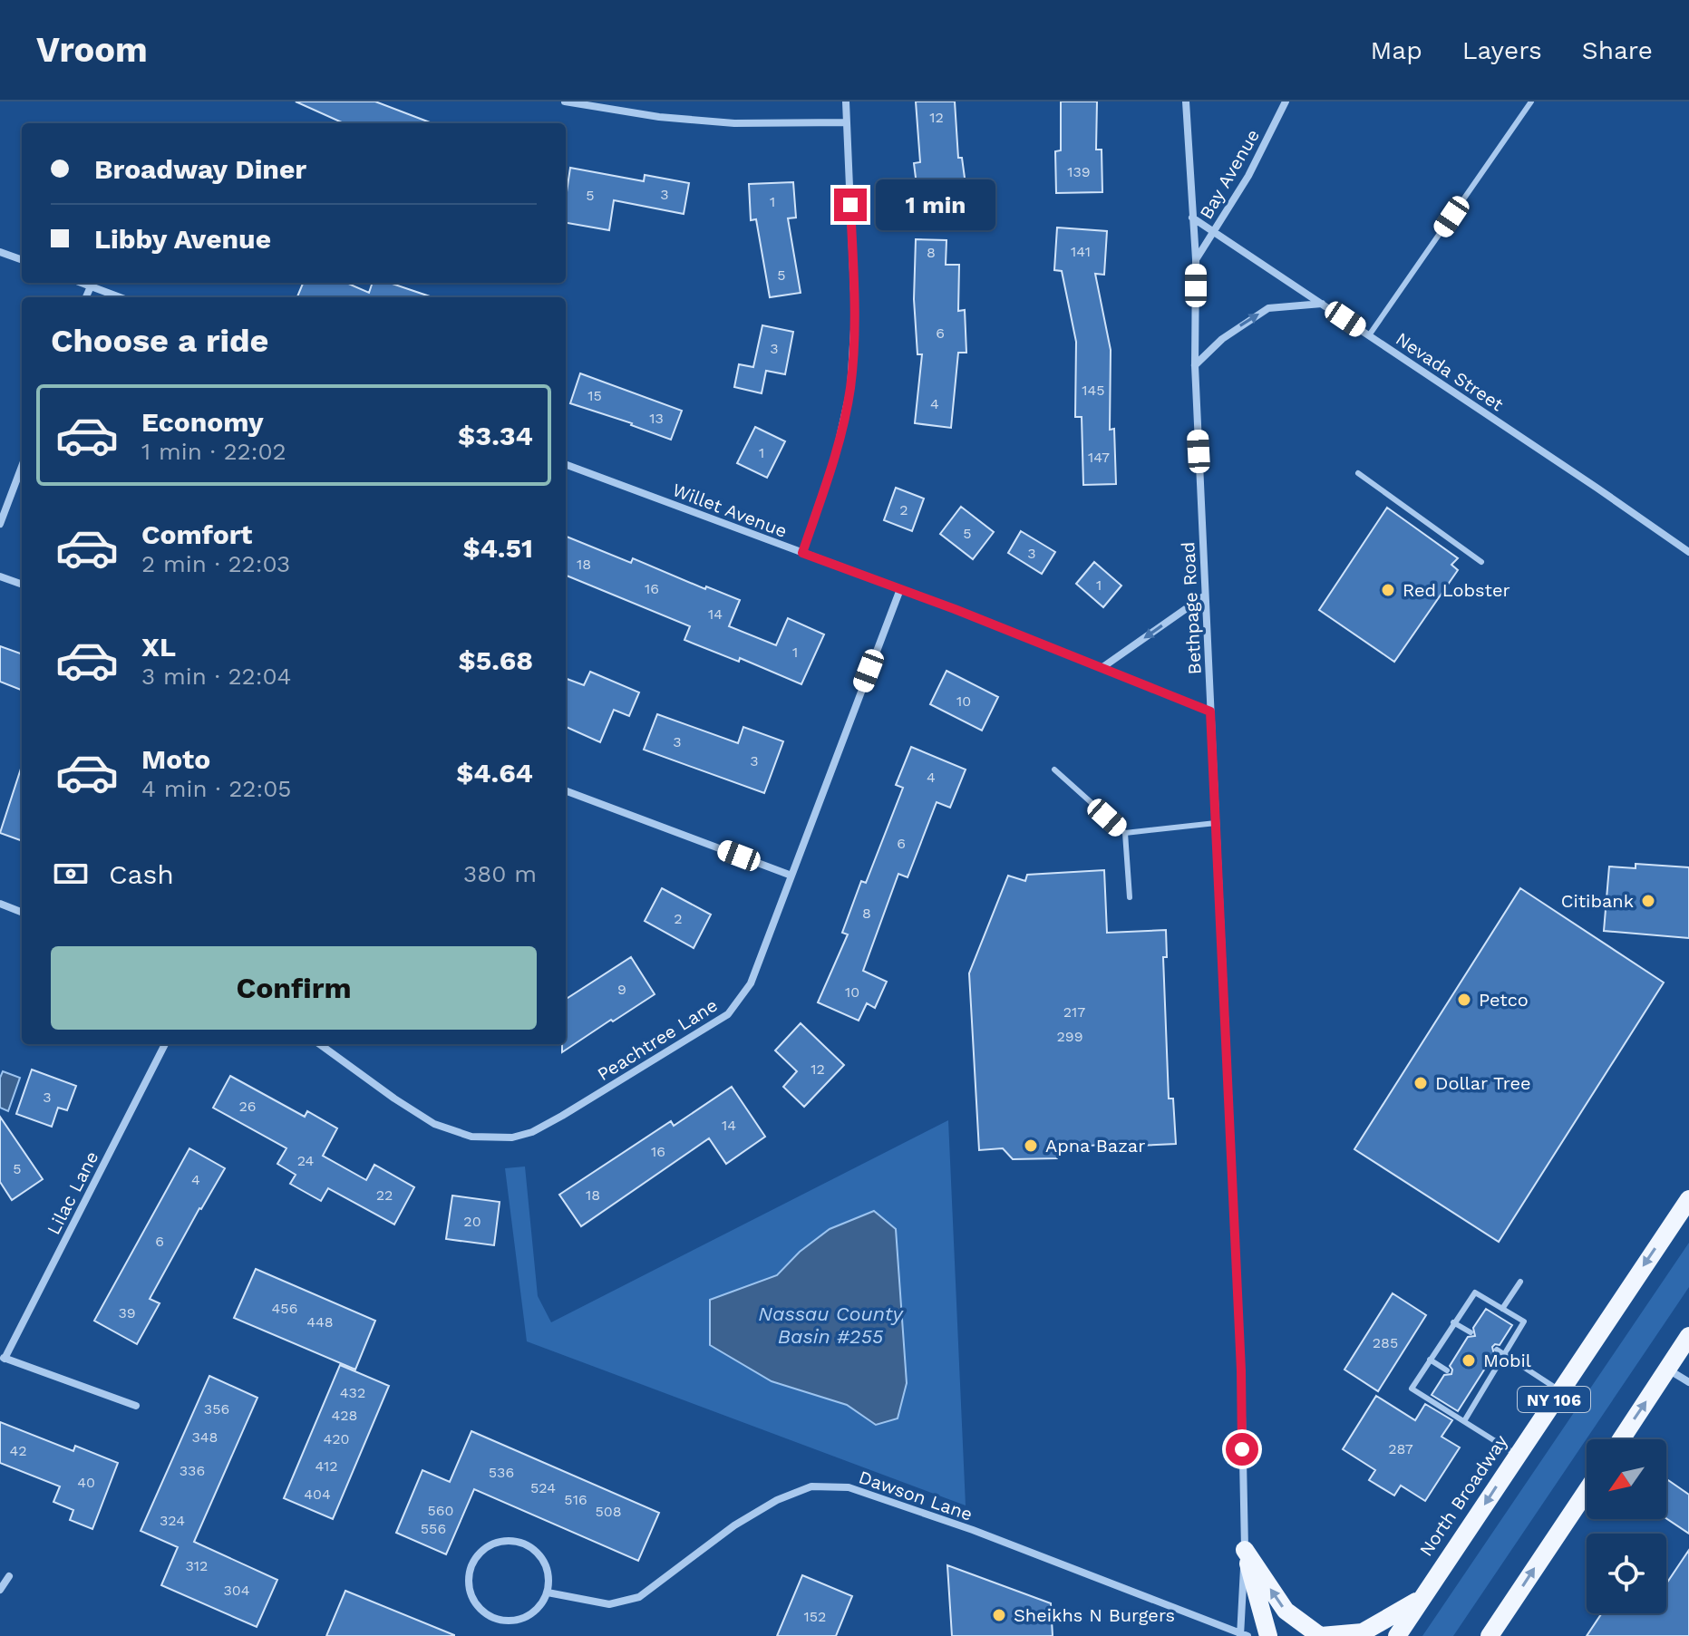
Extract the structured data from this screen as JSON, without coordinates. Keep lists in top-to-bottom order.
{
  "streets": {
    "main road": ["NY 106", "North Broadway"],
    "street": [
      "Bay Avenue",
      "Nevada Street",
      "Willet Avenue",
      "Bethpage Road",
      "Peachtree Lane",
      "Lilac Lane",
      "Dawson Lane"
    ]
  },
  "crossings": [
    ["Bay Avenue", "Nevada Street"],
    ["Bay Avenue", "Bethpage Road"],
    ["Nevada Street", "Bethpage Road"],
    ["Willet Avenue", "Bethpage Road"],
    ["Willet Avenue", "Peachtree Lane"],
    ["Bethpage Road", "Dawson Lane"]
  ],
  "water": ["Nassau County Basin #255"],
  "places": [
    "Red Lobster",
    "Citibank",
    "Petco",
    "Dollar Tree",
    "Apna Bazar",
    "Mobil",
    "Sheikhs N Burgers"
  ],
  "house_numbers": [
    "12",
    "139",
    "3",
    "5",
    "1",
    "141",
    "8",
    "5",
    "6",
    "3",
    "145",
    "15",
    "4",
    "13",
    "1",
    "147",
    "2",
    "5",
    "3",
    "18",
    "1",
    "16",
    "14",
    "1",
    "10",
    "3",
    "3",
    "4",
    "6",
    "8",
    "2",
    "9",
    "10",
    "217",
    "299",
    "12",
    "3",
    "26",
    "14",
    "16",
    "24",
    "5",
    "4",
    "22",
    "18",
    "20",
    "6",
    "456",
    "39",
    "448",
    "285",
    "432",
    "356",
    "428",
    "348",
    "420",
    "287",
    "42",
    "412",
    "336",
    "536",
    "40",
    "524",
    "404",
    "516",
    "560",
    "508",
    "324",
    "556",
    "312",
    "304",
    "152"
  ],
  "north": "bottom left",
  "page": {
    "header": "Vroom",
    "nav": ["Map", "Layers", "Share"],
    "banner": ["Broadway Diner", "Libby Avenue"],
    "bubble": "1 min",
    "heading": "Choose a ride",
    "list": [
      {
        "name": "Economy",
        "note": "1 min · 22:02",
        "value": "$3.34"
      },
      {
        "name": "Comfort",
        "note": "2 min · 22:03",
        "value": "$4.51"
      },
      {
        "name": "XL",
        "note": "3 min · 22:04",
        "value": "$5.68"
      },
      {
        "name": "Moto",
        "note": "4 min · 22:05",
        "value": "$4.64"
      }
    ],
    "pay": ["Cash", "380 m"],
    "buttons": "Confirm"
  }
}
